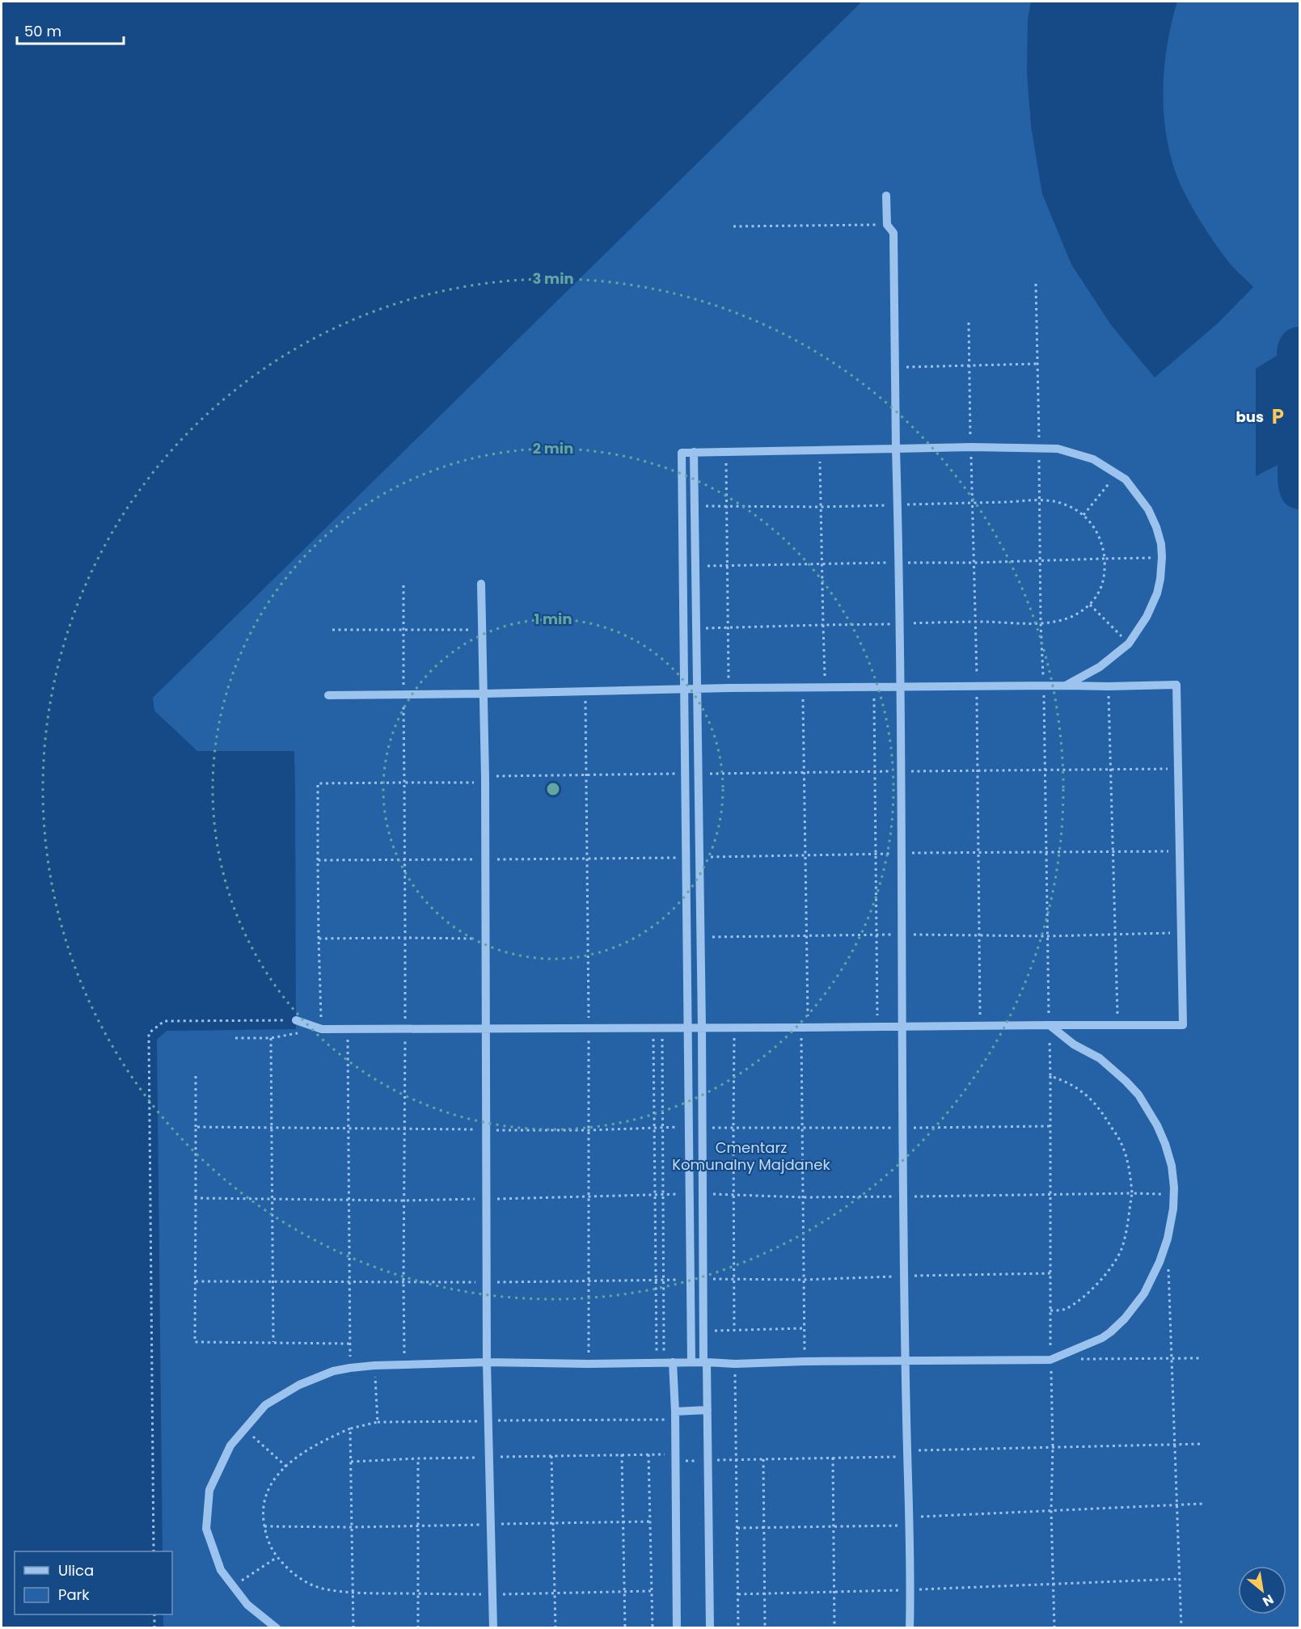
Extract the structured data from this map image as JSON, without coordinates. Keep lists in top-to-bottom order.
{
  "parks": ["Cmentarz Komunalny Majdanek"],
  "places": {
    "parking": ["bus"]
  },
  "legend": ["Ulica", "Park"],
  "scale_bar": "50 m",
  "north": "bottom right",
  "rings": ["3 min", "2 min", "1 min"]
}
